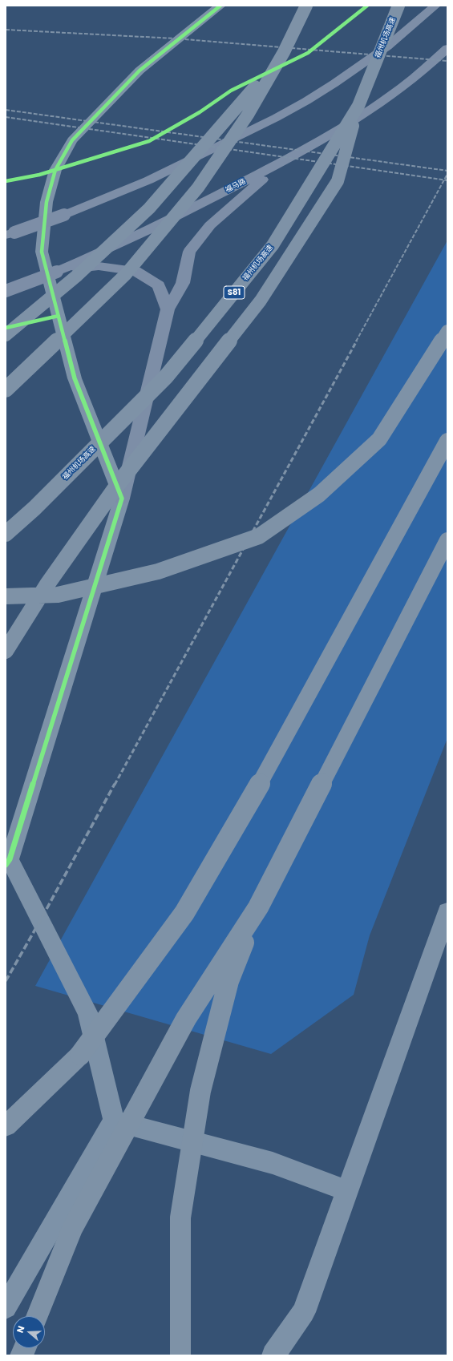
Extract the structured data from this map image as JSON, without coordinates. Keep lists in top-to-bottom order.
{
  "streets": {
    "highway": ["福州机场高速", "S81"],
    "main road": ["福马路"]
  },
  "north": "left"
}
